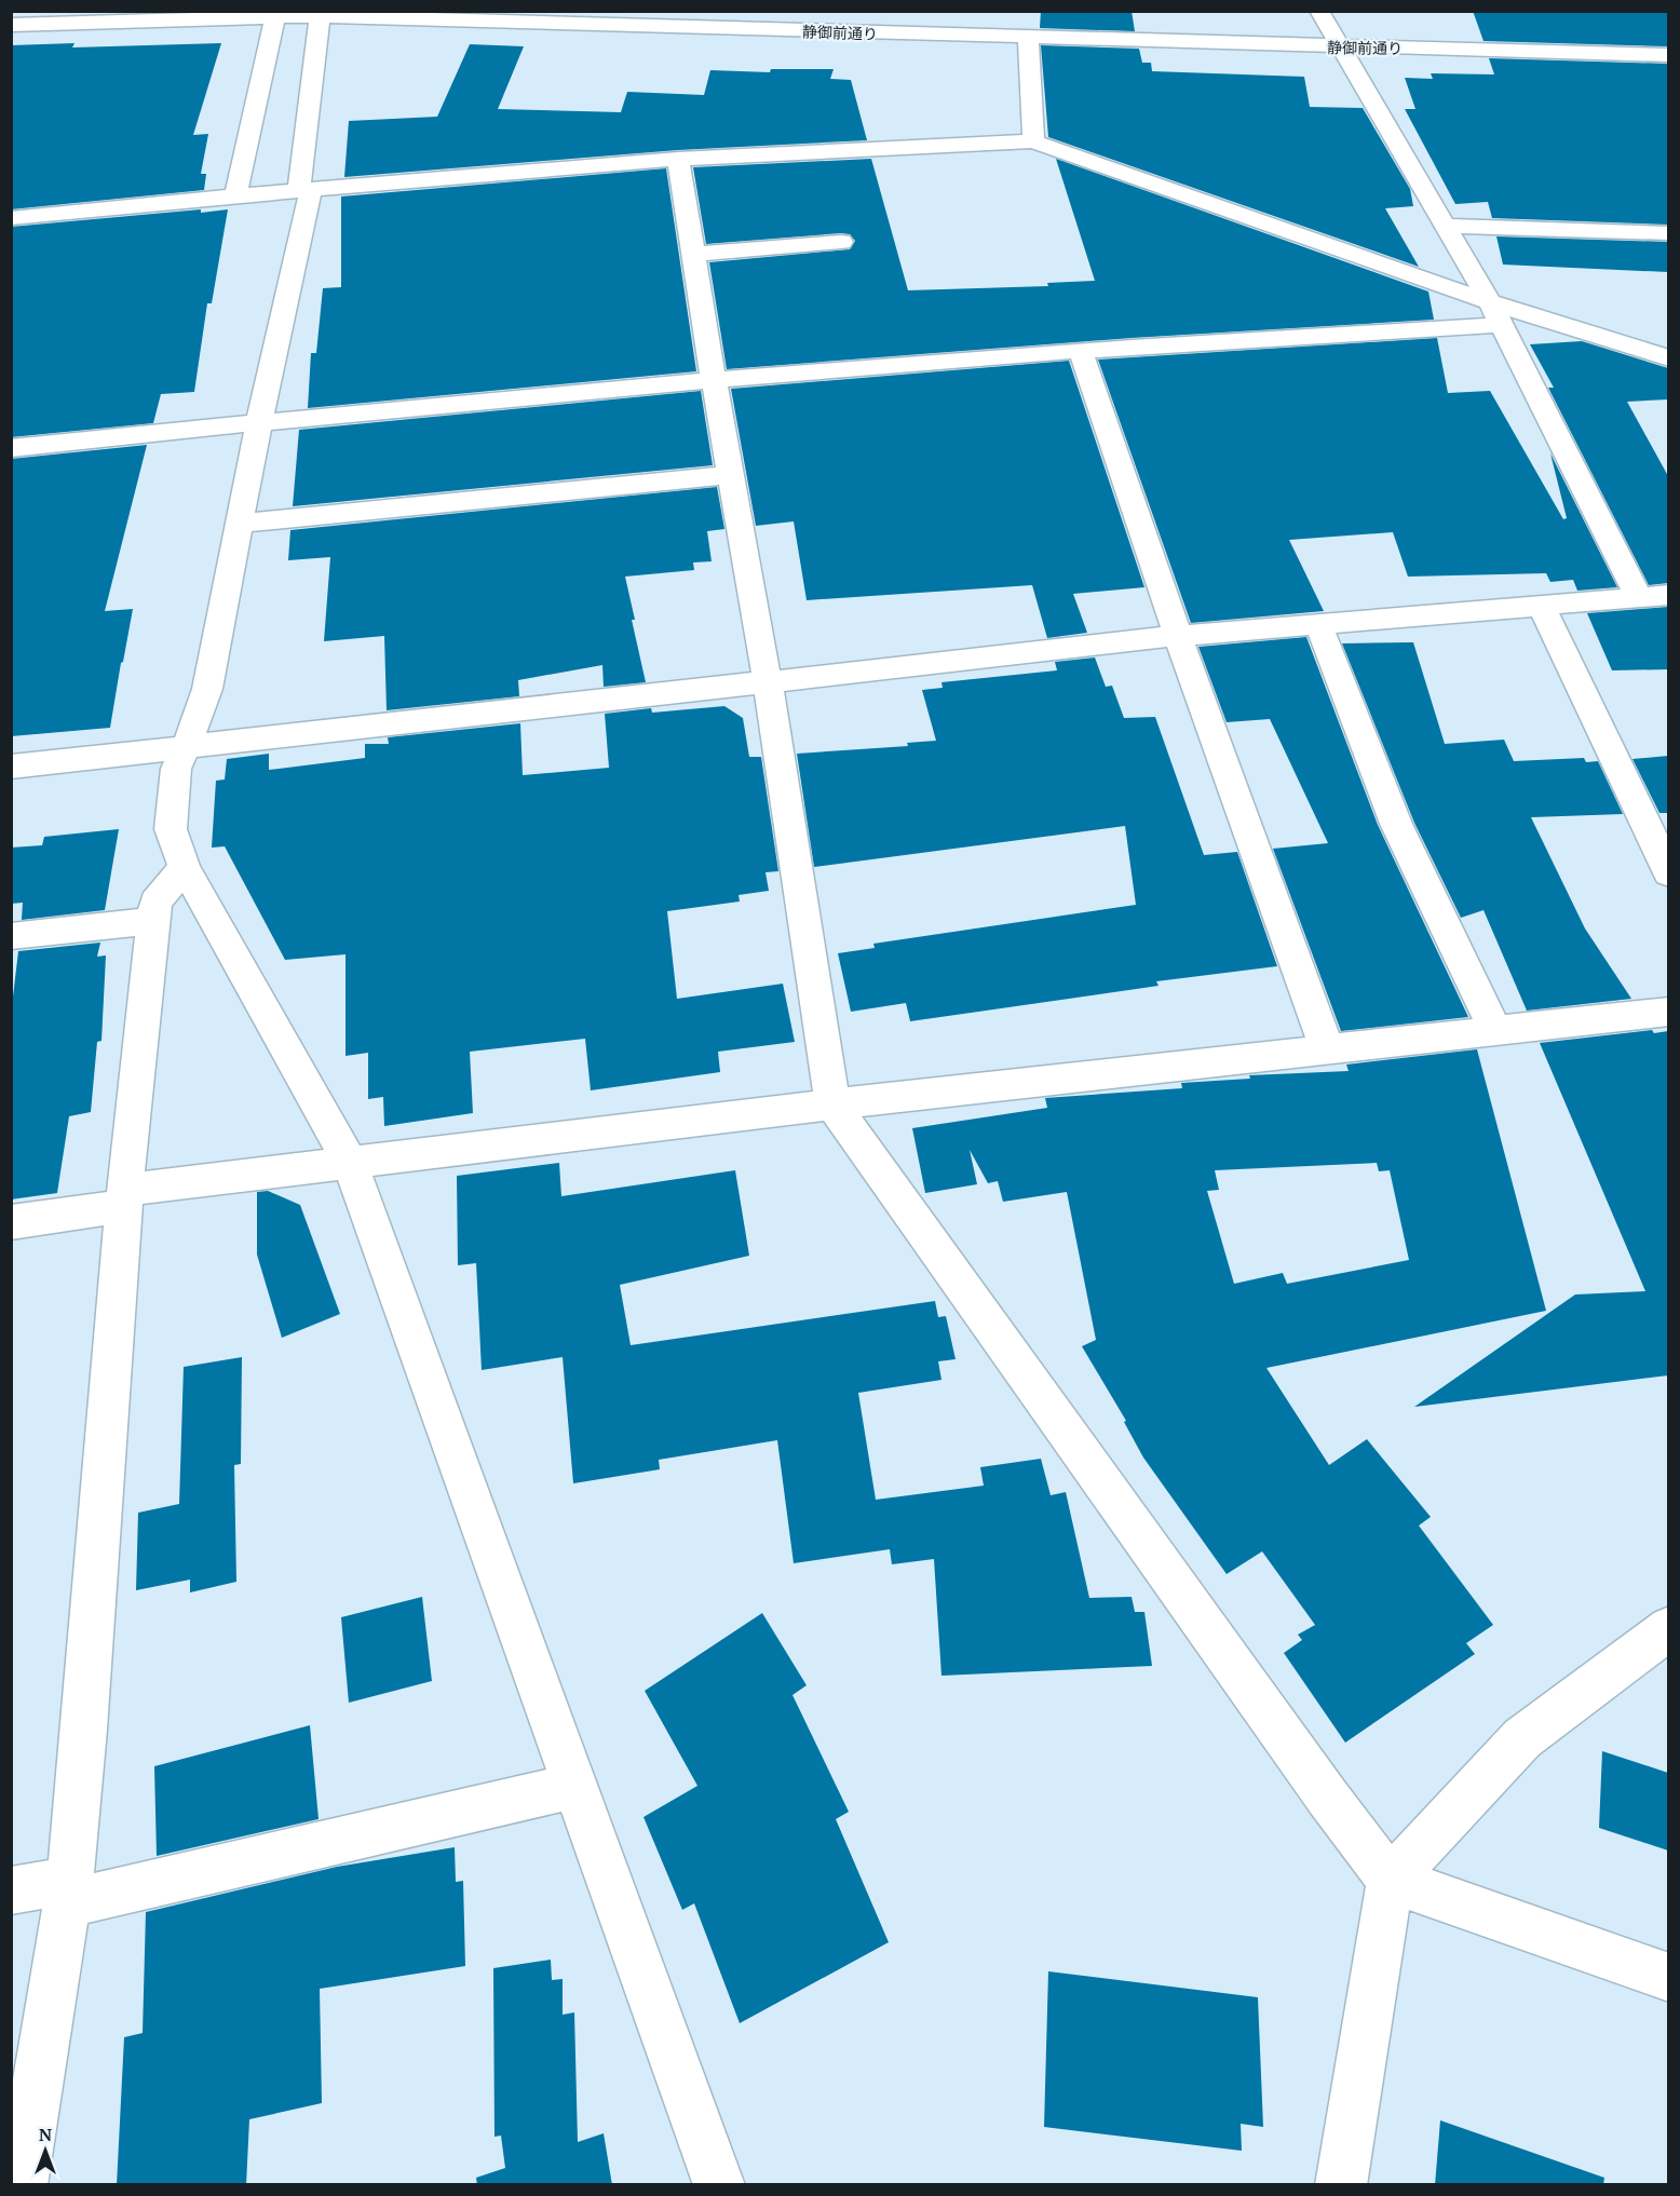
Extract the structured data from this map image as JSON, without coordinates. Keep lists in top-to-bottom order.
{
  "streets": {
    "street": ["静御前通り"]
  },
  "north": "top"
}
